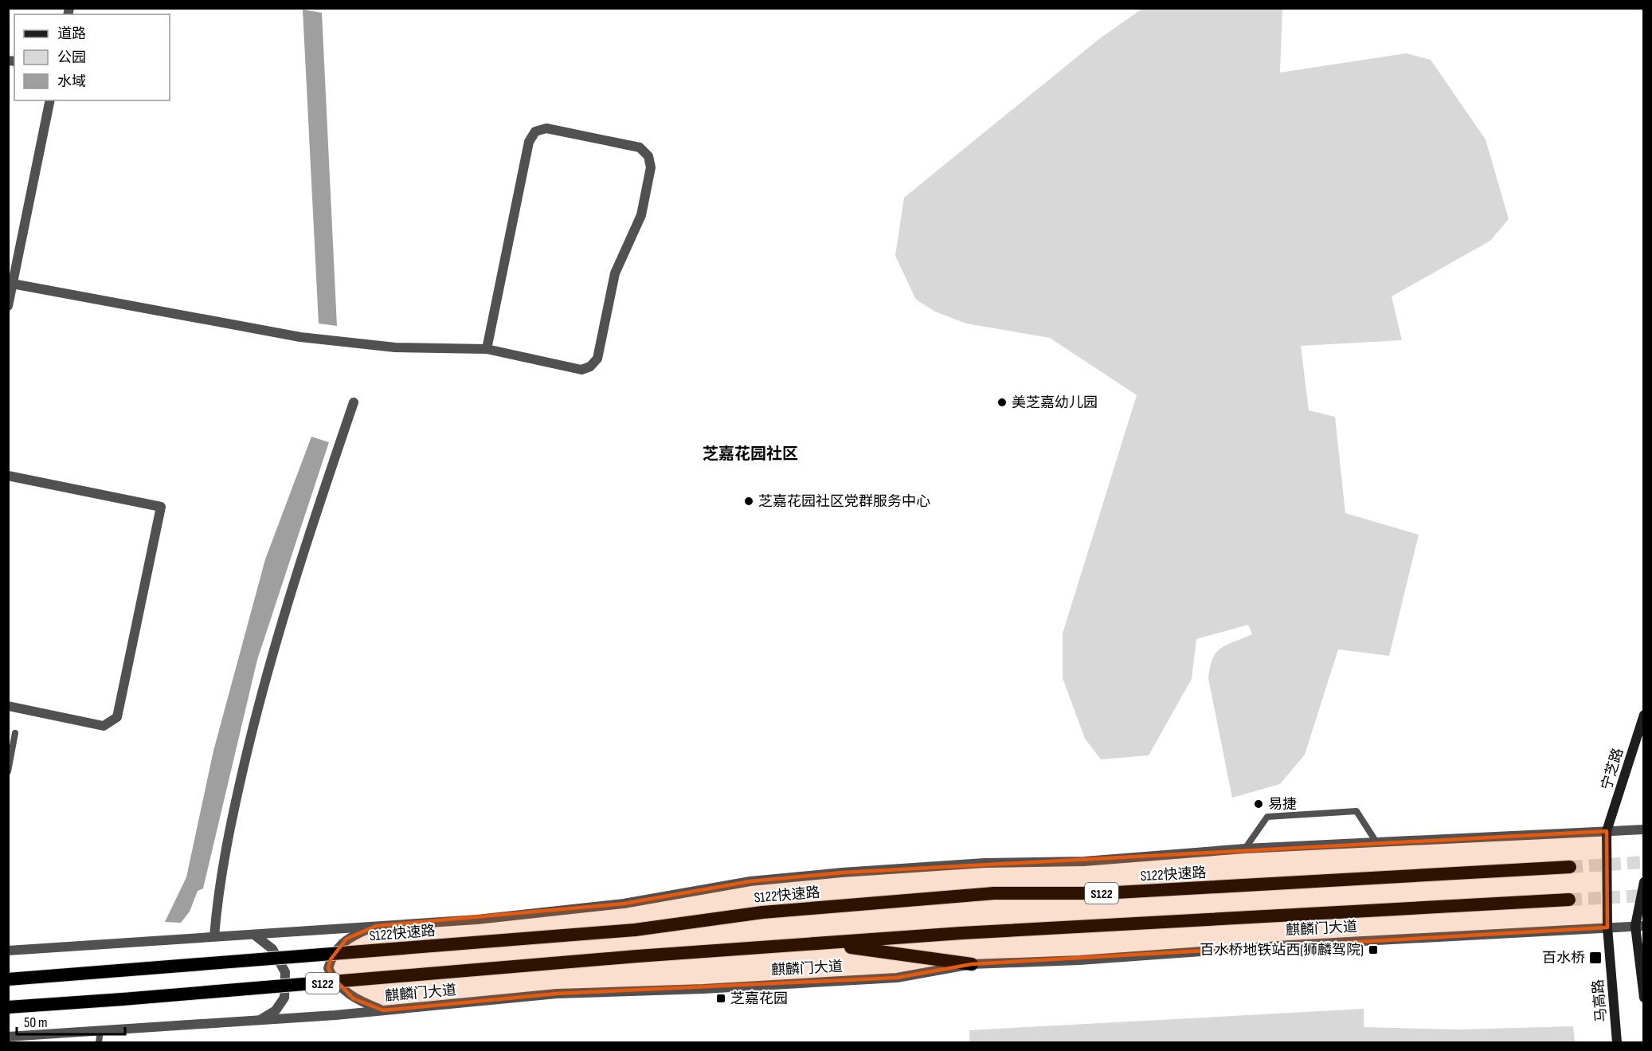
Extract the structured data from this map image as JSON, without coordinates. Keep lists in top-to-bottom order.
{
  "streets": {
    "highway": ["S122快速路", "S122"],
    "main road": ["宁芝路", "马高路"],
    "street": ["麒麟门大道"]
  },
  "crossings": [
    ["宁芝路", "麒麟门大道"],
    ["宁芝路", "马高路"],
    ["麒麟门大道", "马高路"]
  ],
  "districts": ["芝嘉花园社区"],
  "places": {
    "other": ["美芝嘉幼儿园", "芝嘉花园社区党群服务中心", "易捷"],
    "transit": ["百水桥地铁站西(狮麟驾院)", "百水桥", "芝嘉花园"]
  },
  "legend": ["道路", "公园", "水域"],
  "scale_bar": "50 m"
}
